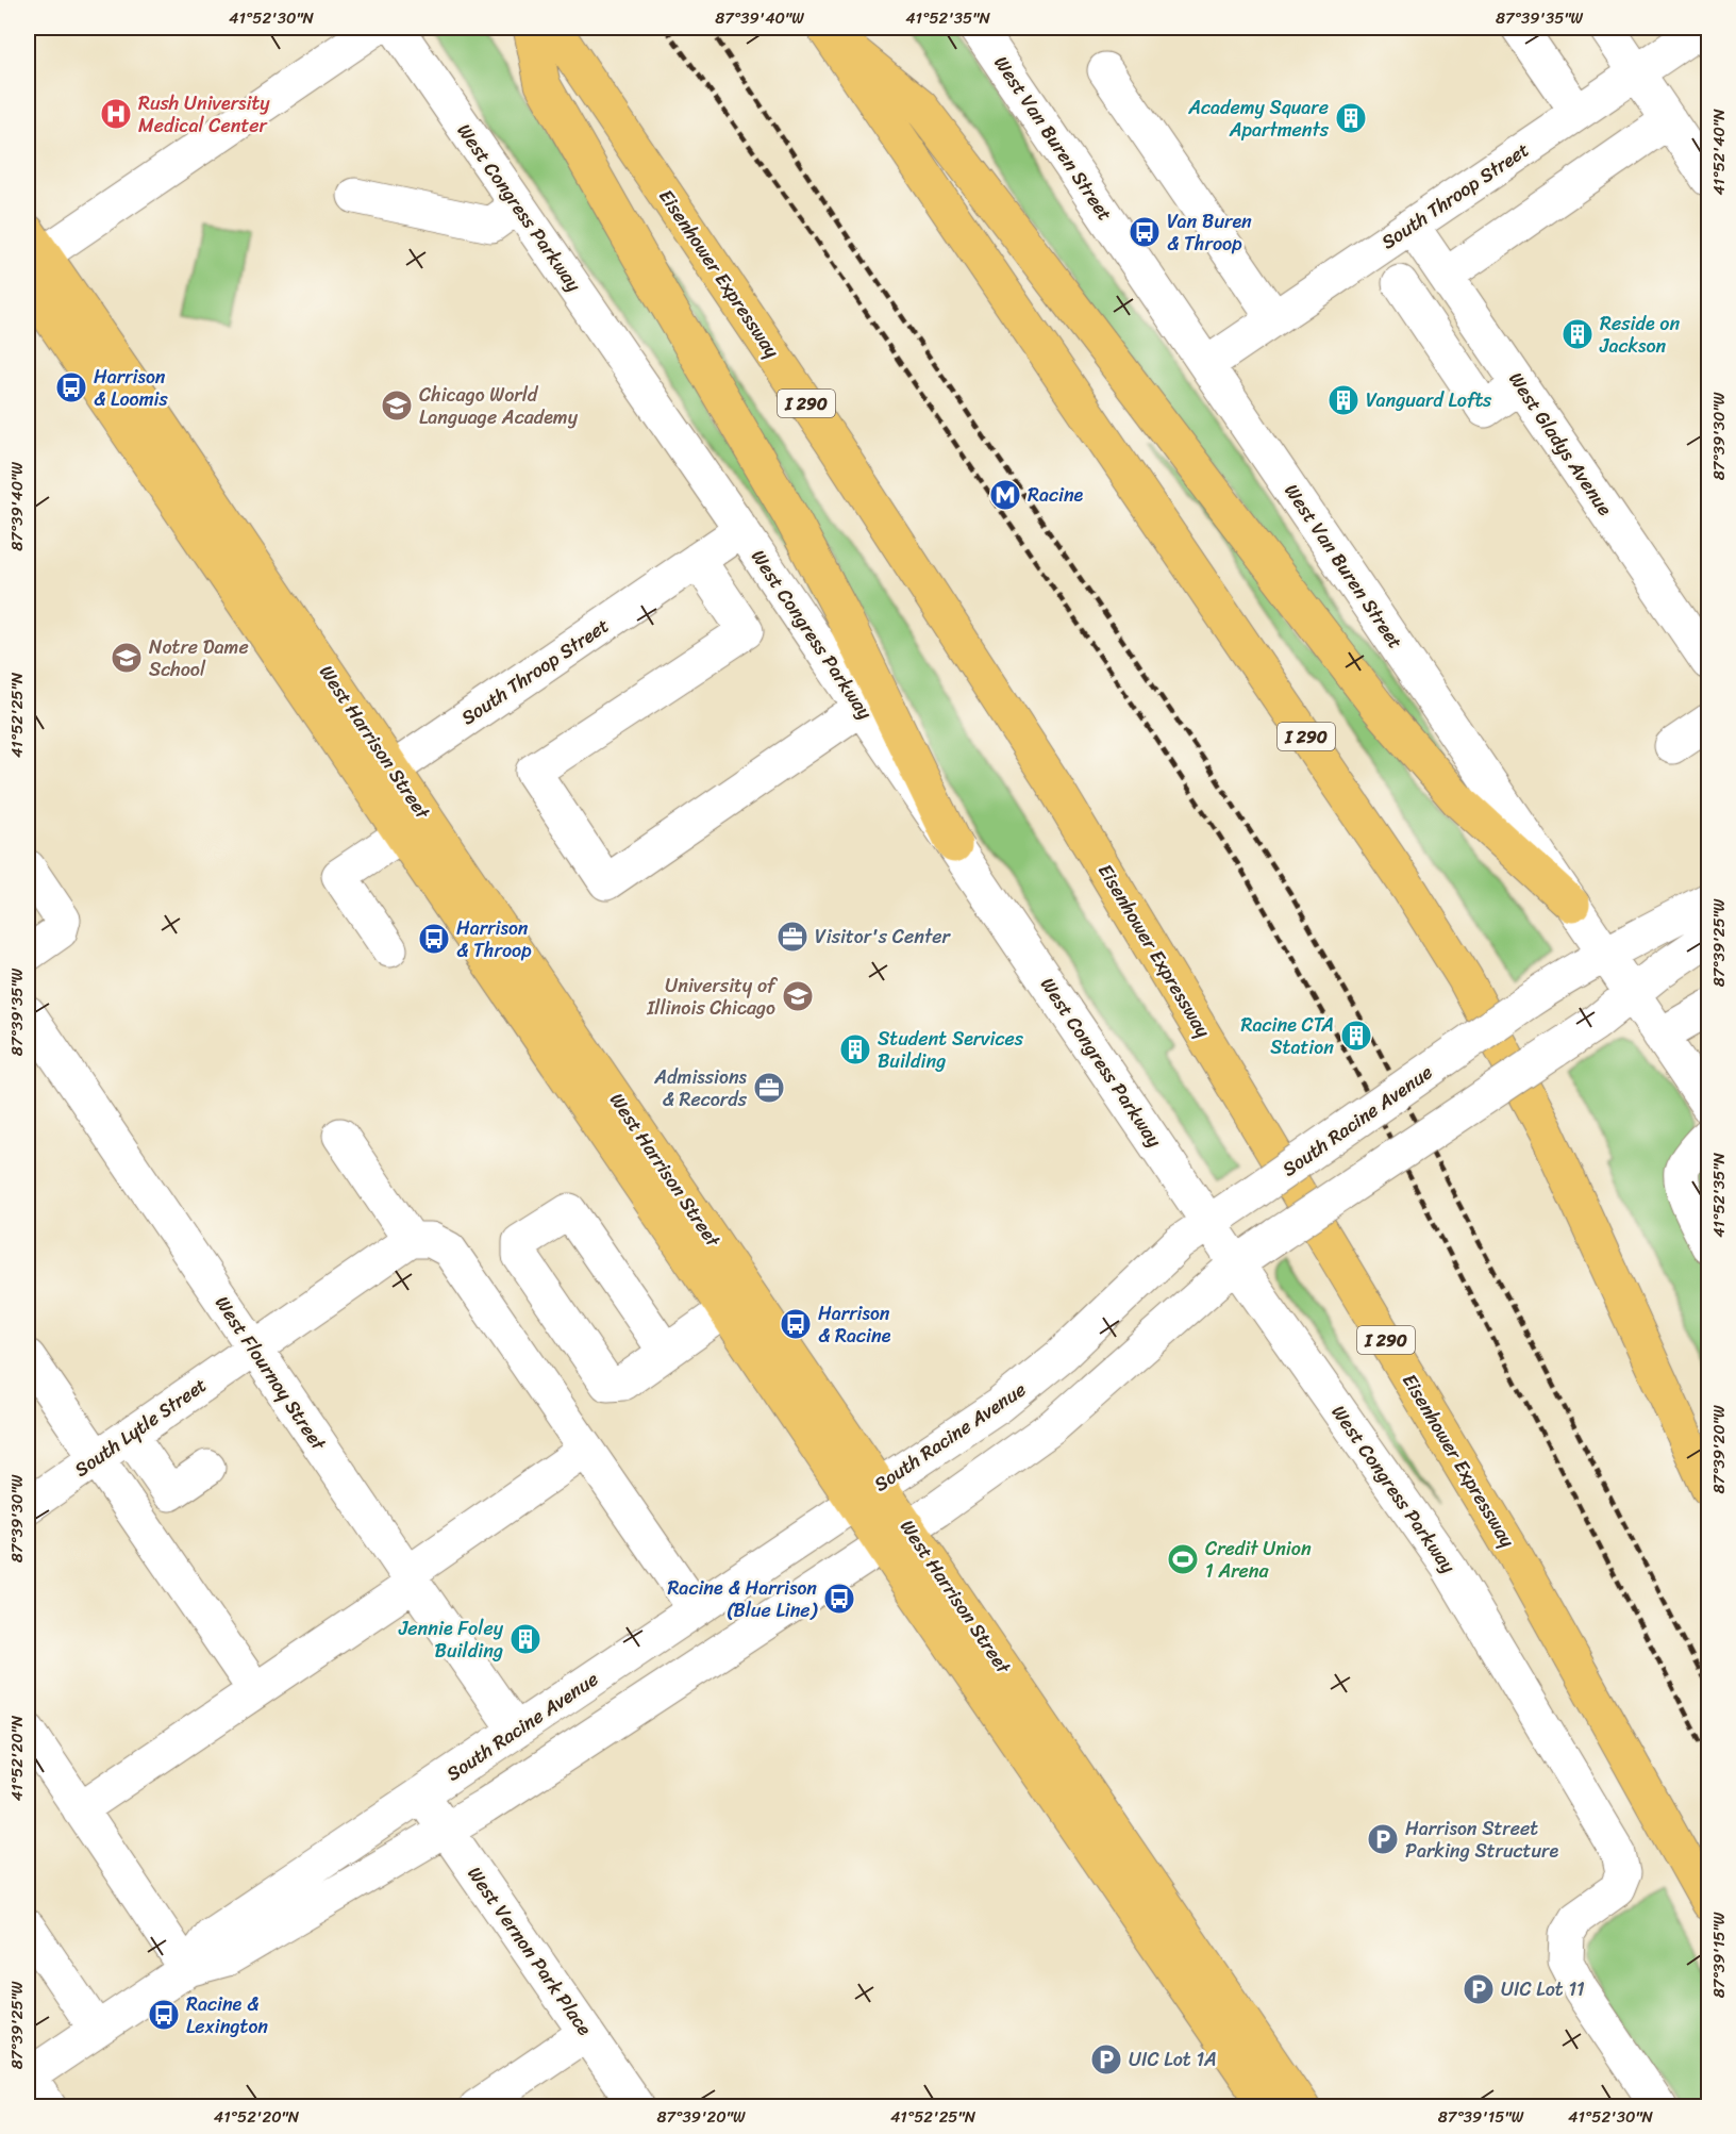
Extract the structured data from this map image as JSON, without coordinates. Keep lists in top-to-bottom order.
{
  "streets": {
    "main road": ["Eisenhower Expressway", "I 290", "West Harrison Street"],
    "street": [
      "West Van Buren Street",
      "South Throop Street",
      "West Congress Parkway",
      "West Gladys Avenue",
      "South Racine Avenue",
      "West Flournoy Street",
      "South Lytle Street",
      "West Vernon Park Place"
    ]
  },
  "crossings": [
    ["West Van Buren Street", "South Throop Street"],
    ["West Van Buren Street", "South Racine Avenue"],
    ["South Throop Street", "West Congress Parkway"],
    ["South Throop Street", "West Gladys Avenue"],
    ["South Throop Street", "West Harrison Street"],
    ["West Congress Parkway", "South Racine Avenue"],
    ["West Harrison Street", "South Racine Avenue"],
    ["South Racine Avenue", "West Flournoy Street"],
    ["South Racine Avenue", "West Vernon Park Place"],
    ["West Flournoy Street", "South Lytle Street"]
  ],
  "places": {
    "hospital": ["Rush University Medical Center"],
    "building": [
      "Academy Square Apartments",
      "Reside on Jackson",
      "Vanguard Lofts",
      "Racine CTA Station",
      "Student Services Building",
      "Jennie Foley Building"
    ],
    "bus stop": [
      "Van Buren & Throop",
      "Harrison & Loomis",
      "Harrison & Throop",
      "Harrison & Racine",
      "Racine & Harrison (Blue Line)",
      "Racine & Lexington"
    ],
    "school or university": ["Chicago World Language Academy", "Notre Dame School", "University of Illinois Chicago"],
    "metro station": ["Racine"],
    "office": ["Visitor's Center", "Admissions & Records"],
    "sports": ["Credit Union 1 Arena"],
    "parking": ["Harrison Street Parking Structure", "UIC Lot 11", "UIC Lot 1A"]
  },
  "coordinates": [
    "41°52'30\"N",
    "87°39'40\"W",
    "41°52'35\"N",
    "87°39'35\"W",
    "41°52'40\"N",
    "87°39'30\"W",
    "41°52'25\"N",
    "87°39'25\"W",
    "87°39'20\"W",
    "41°52'20\"N",
    "87°39'15\"W"
  ]
}
